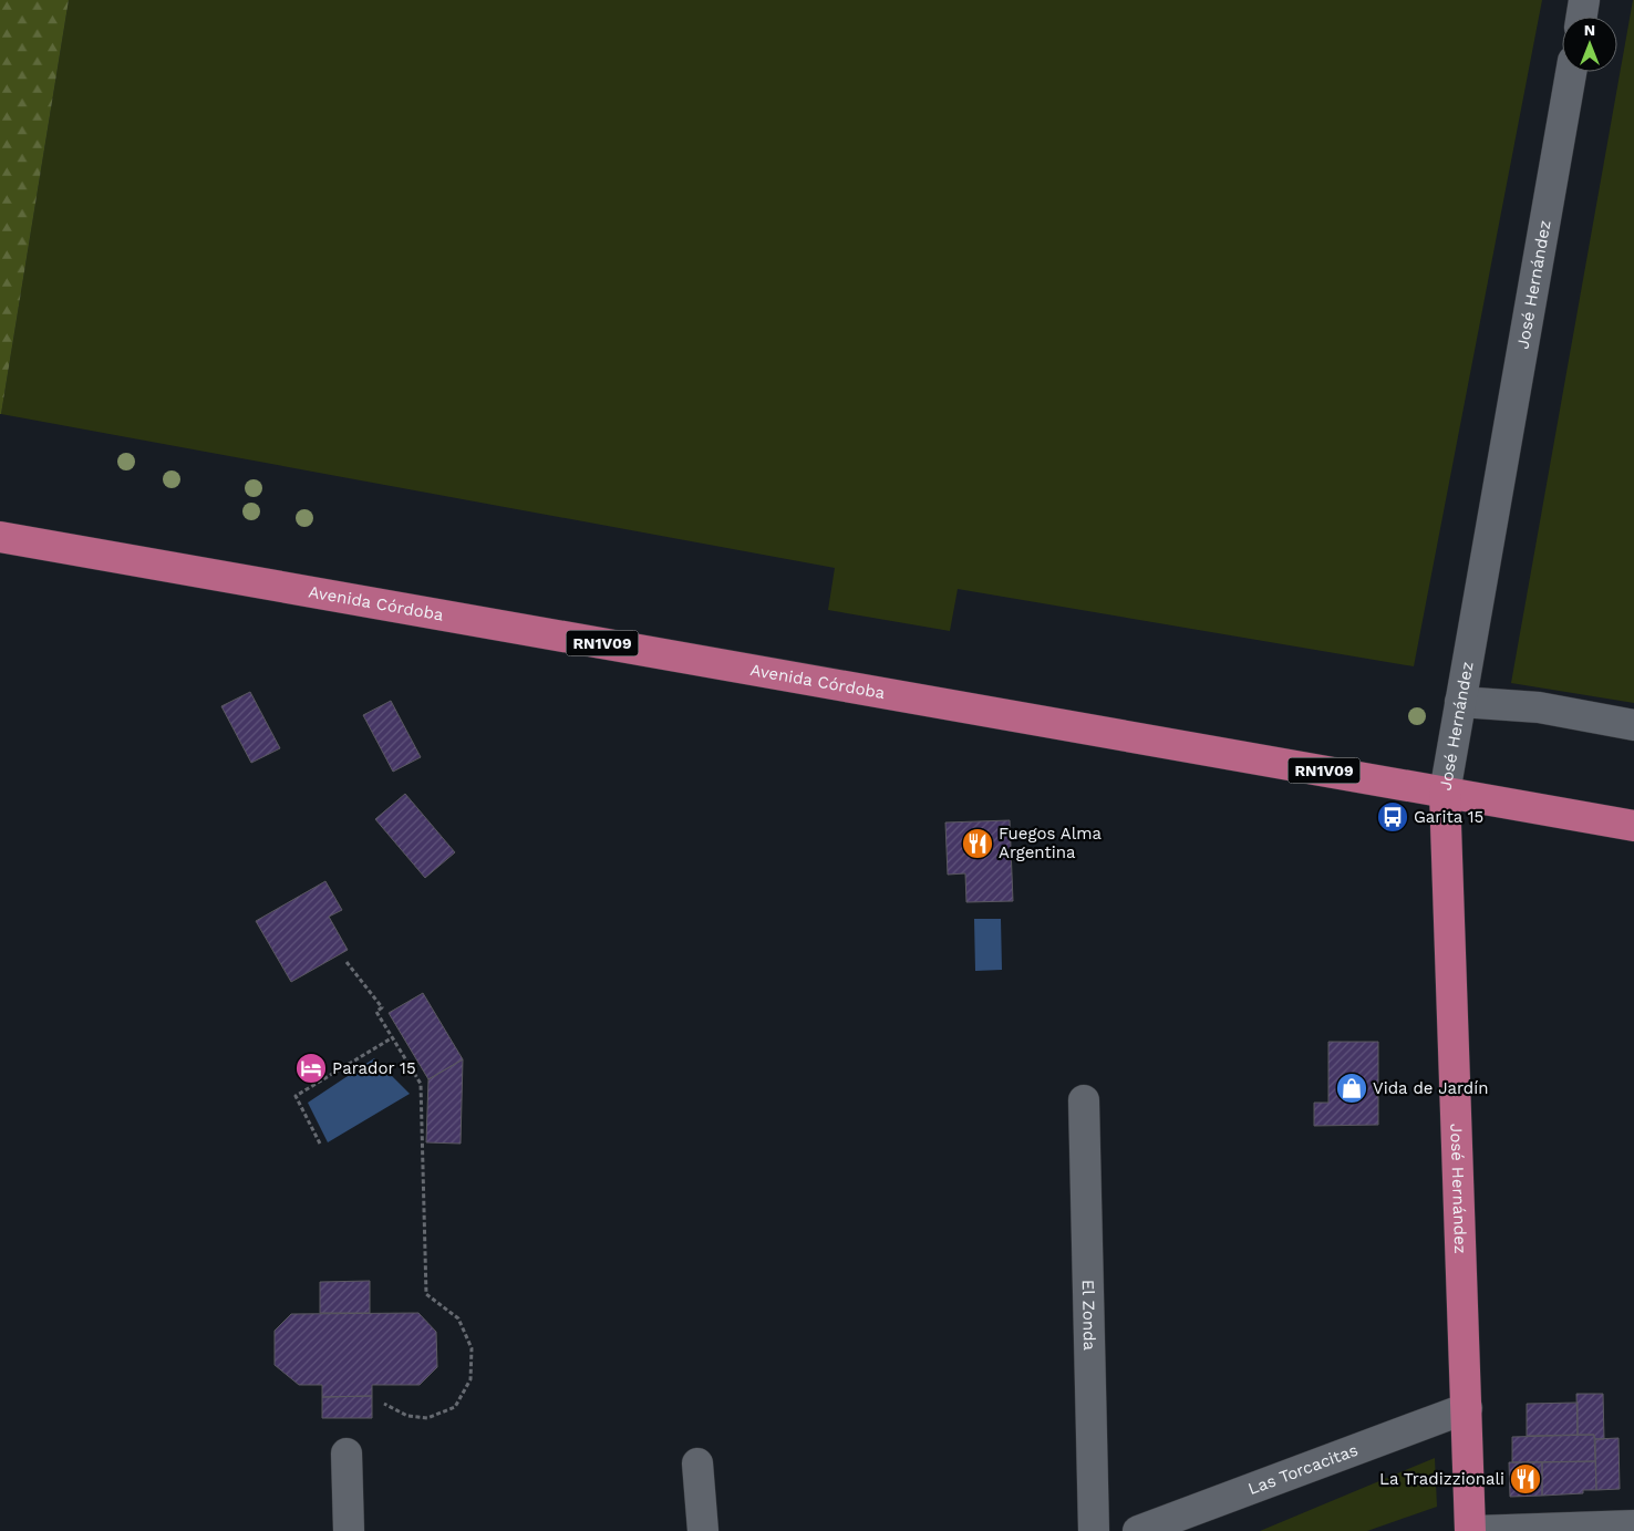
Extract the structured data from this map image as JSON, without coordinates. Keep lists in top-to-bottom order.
{
  "streets": {
    "main road": ["José Hernández", "Avenida Córdoba", "RN1V09"],
    "street": ["El Zonda", "Las Torcacitas"]
  },
  "crossings": [
    ["José Hernández", "Avenida Córdoba"],
    ["José Hernández", "Las Torcacitas"]
  ],
  "places": {
    "bus stop": ["Garita 15"],
    "restaurant": ["Fuegos Alma Argentina", "La Tradizzionali"],
    "hotel": ["Parador 15"],
    "shop": ["Vida de Jardín"]
  },
  "north": "top"
}
